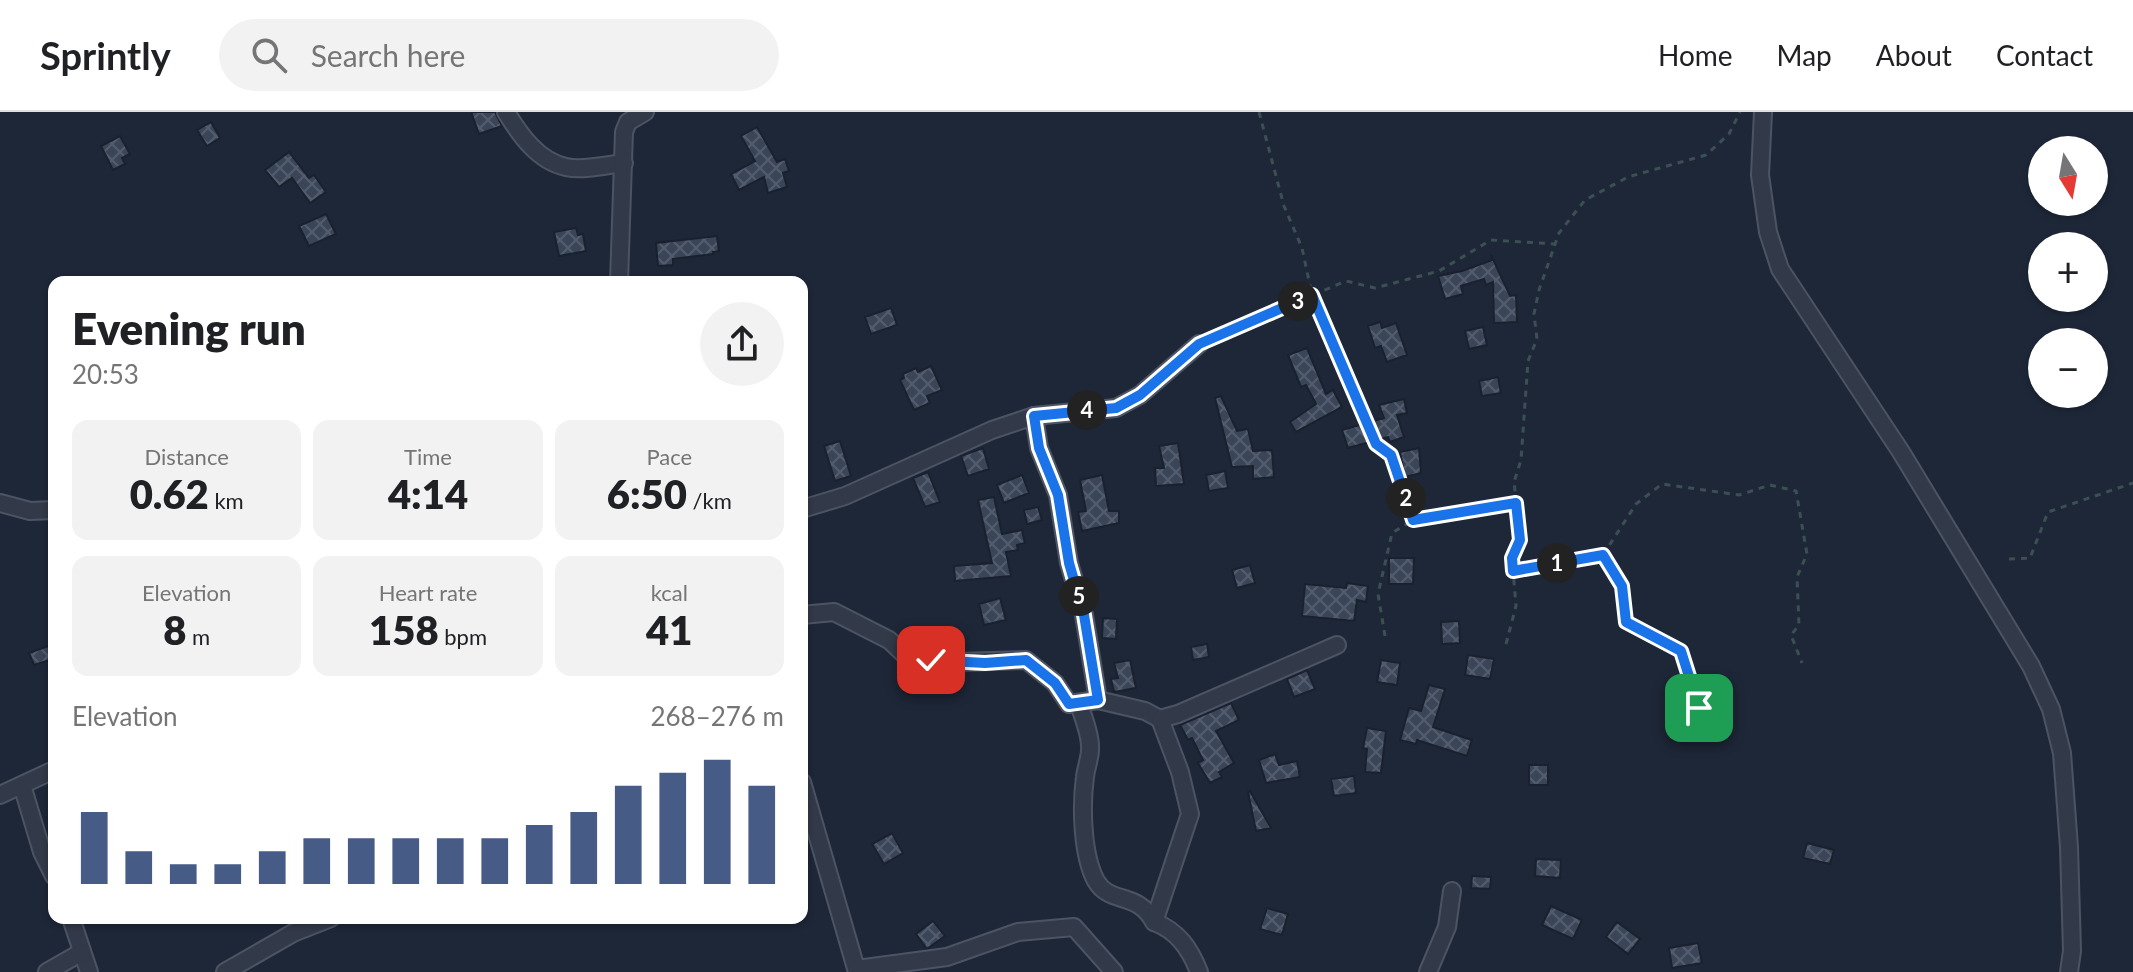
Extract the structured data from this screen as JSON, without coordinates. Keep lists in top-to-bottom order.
{
  "north": "bottom",
  "page": {
    "header": "Sprintly",
    "search": "Search here",
    "nav": [
      "Home",
      "Map",
      "About",
      "Contact"
    ],
    "map_buttons": ["+", "−"],
    "heading": ["Evening run", "20:53"],
    "pins": [
      "3",
      "4",
      "2",
      "1",
      "5"
    ],
    "stats": [
      ["Distance", "0.62 km"],
      ["Time", "4:14"],
      ["Pace", "6:50 /km"],
      ["Elevation", "8 m"],
      ["Heart rate", "158 bpm"],
      ["kcal", "41"]
    ],
    "chart": ["Elevation", "268–276 m"]
  }
}
